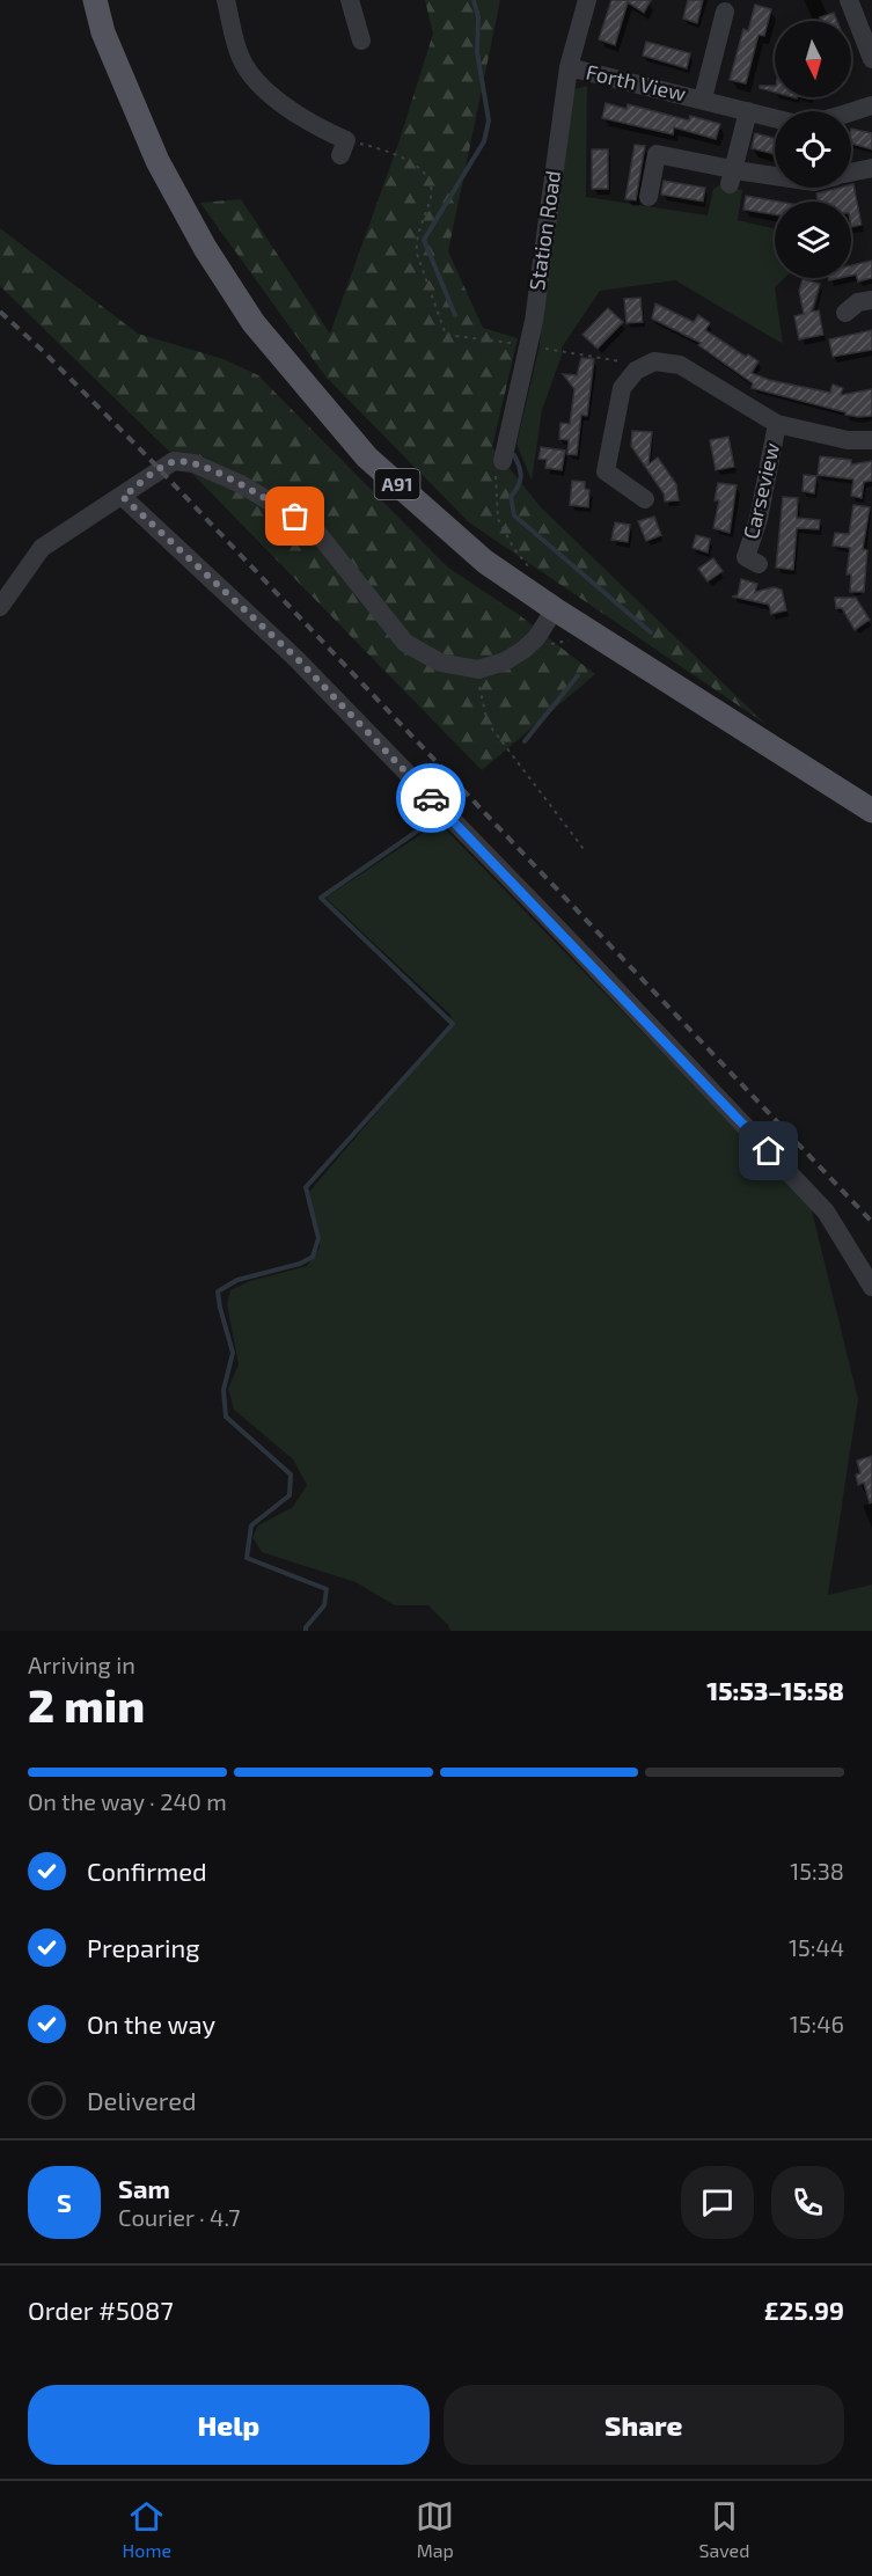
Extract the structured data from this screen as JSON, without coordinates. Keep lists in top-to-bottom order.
{
  "streets": {
    "main road": ["A91"],
    "street": ["Forth View", "Station Road", "Carseview"]
  },
  "crossings": [
    ["Forth View", "Station Road"]
  ],
  "north": "bottom",
  "page": {
    "heading": ["2 min", "Arriving in", "15:53–15:58"],
    "panel": [
      "Sam",
      "Courier · 4.7",
      "Order #5087",
      "£25.99"
    ],
    "bar": "On the way · 240 m",
    "list": [
      ["Confirmed", "15:38"],
      ["Preparing", "15:44"],
      ["On the way", "15:46"],
      "Delivered"
    ],
    "round": "S",
    "buttons": ["Help", "Share"],
    "tabs": ["Home", "Map", "Saved"]
  }
}
